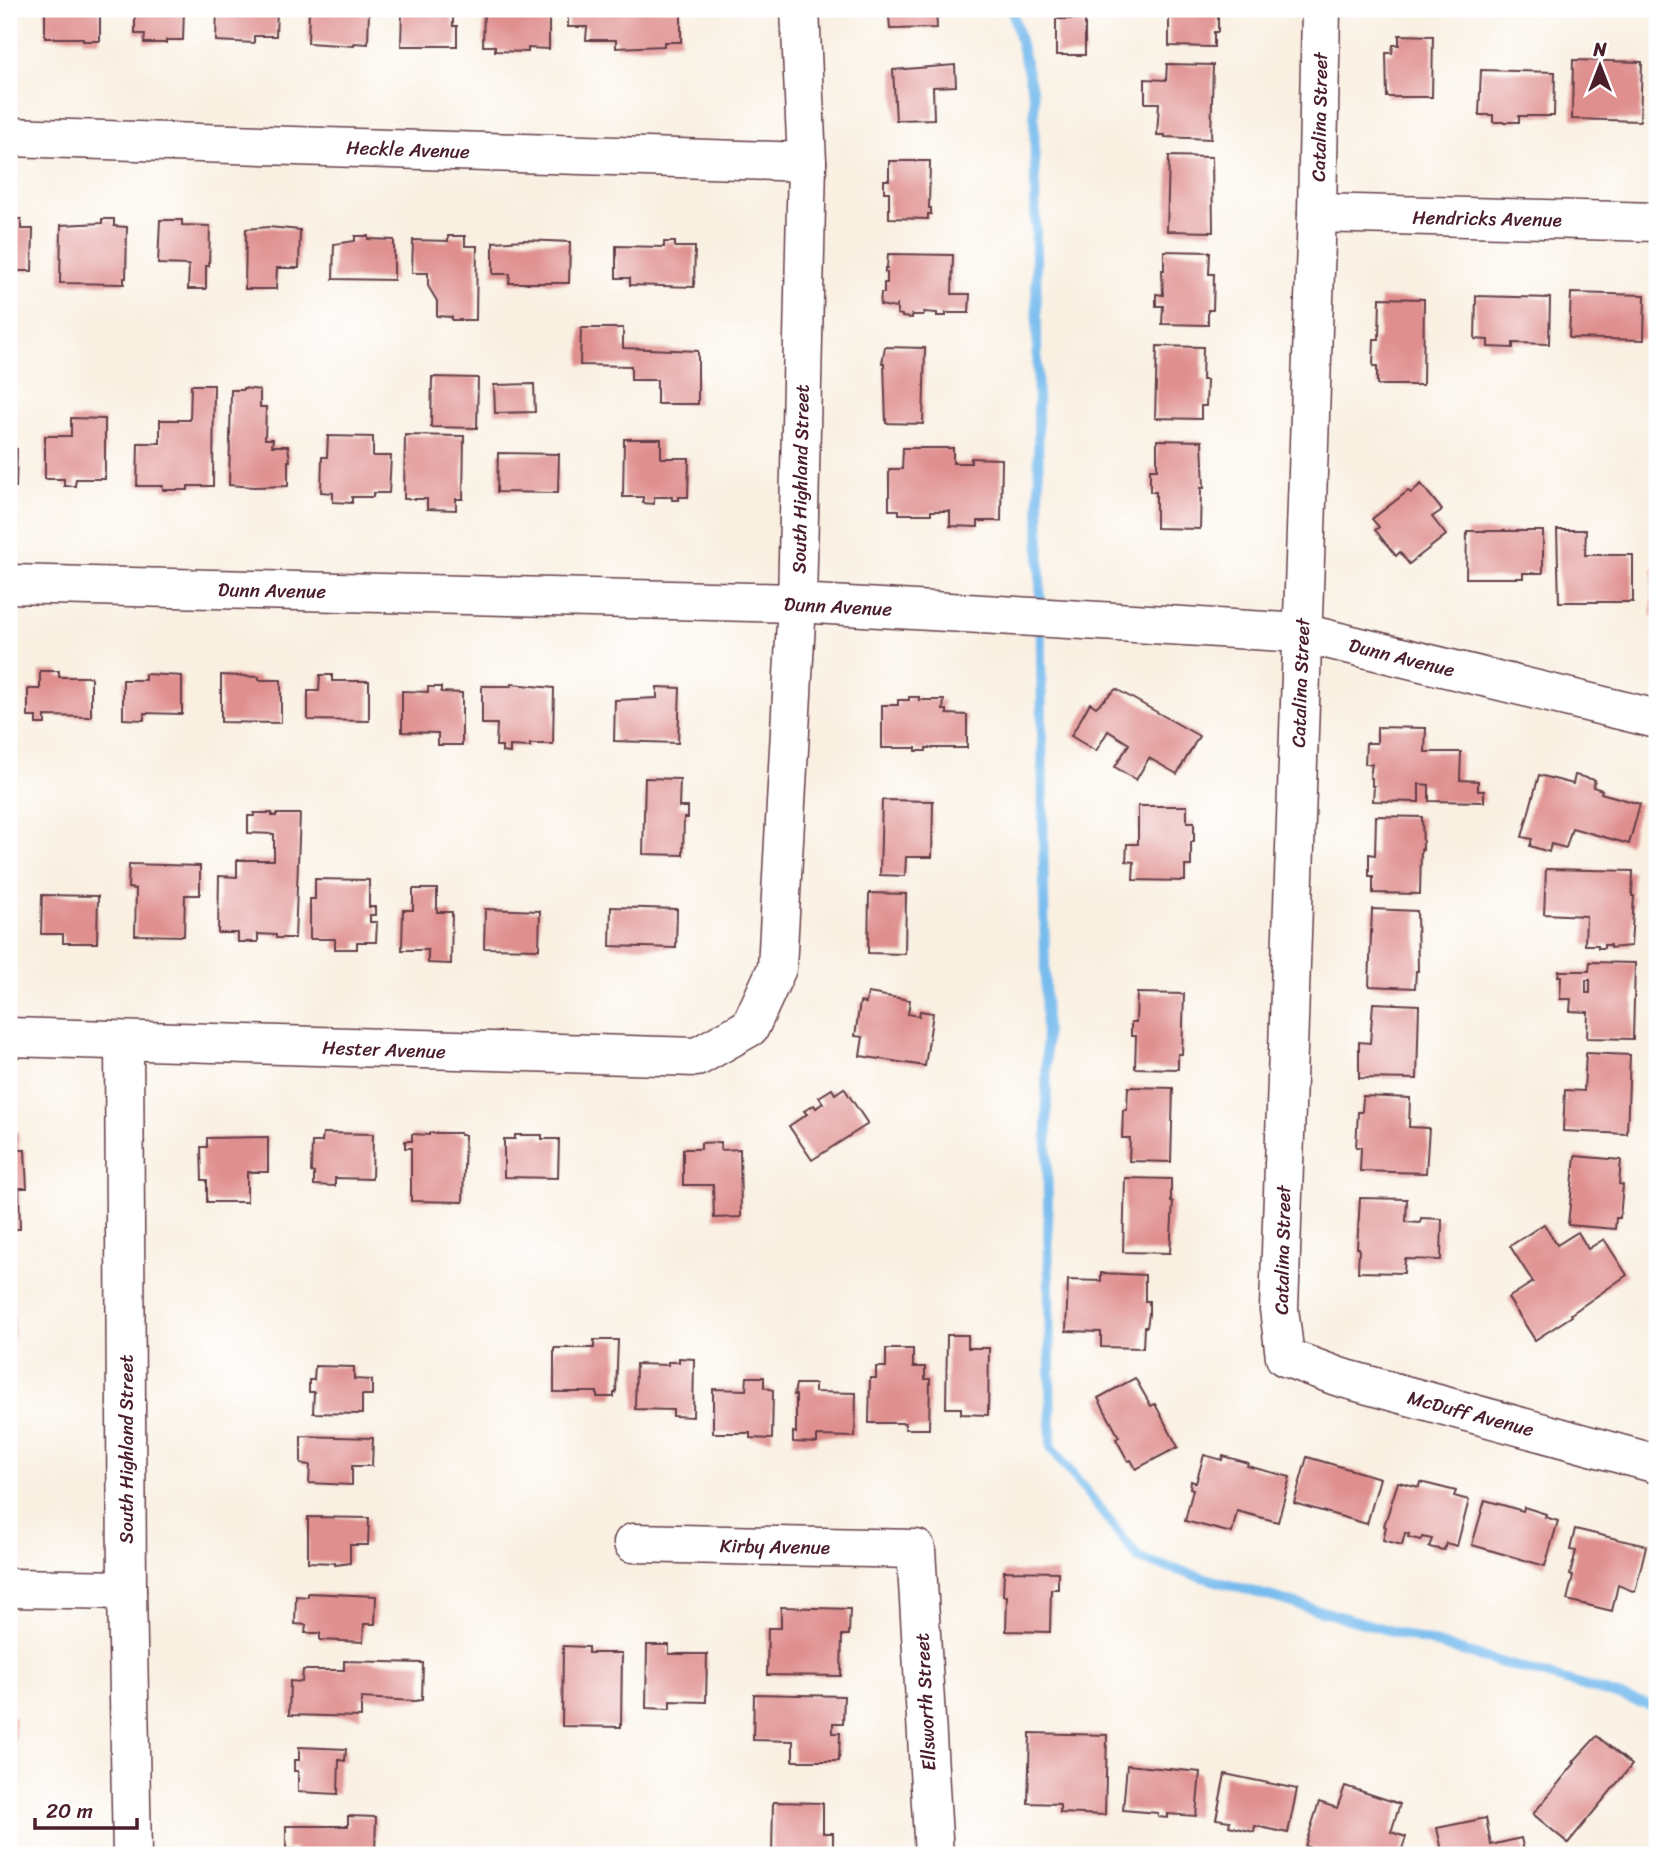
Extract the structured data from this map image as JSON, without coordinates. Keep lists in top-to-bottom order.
{
  "streets": {
    "street": [
      "Catalina Street",
      "Heckle Avenue",
      "Hendricks Avenue",
      "South Highland Street",
      "Dunn Avenue",
      "Hester Avenue",
      "McDuff Avenue",
      "Kirby Avenue",
      "Ellsworth Street"
    ]
  },
  "crossings": [
    ["Catalina Street", "Hendricks Avenue"],
    ["Catalina Street", "Dunn Avenue"],
    ["Catalina Street", "McDuff Avenue"],
    ["Heckle Avenue", "South Highland Street"],
    ["South Highland Street", "Dunn Avenue"],
    ["South Highland Street", "Hester Avenue"],
    ["Kirby Avenue", "Ellsworth Street"]
  ],
  "scale_bar": "20 m",
  "north": "top"
}
